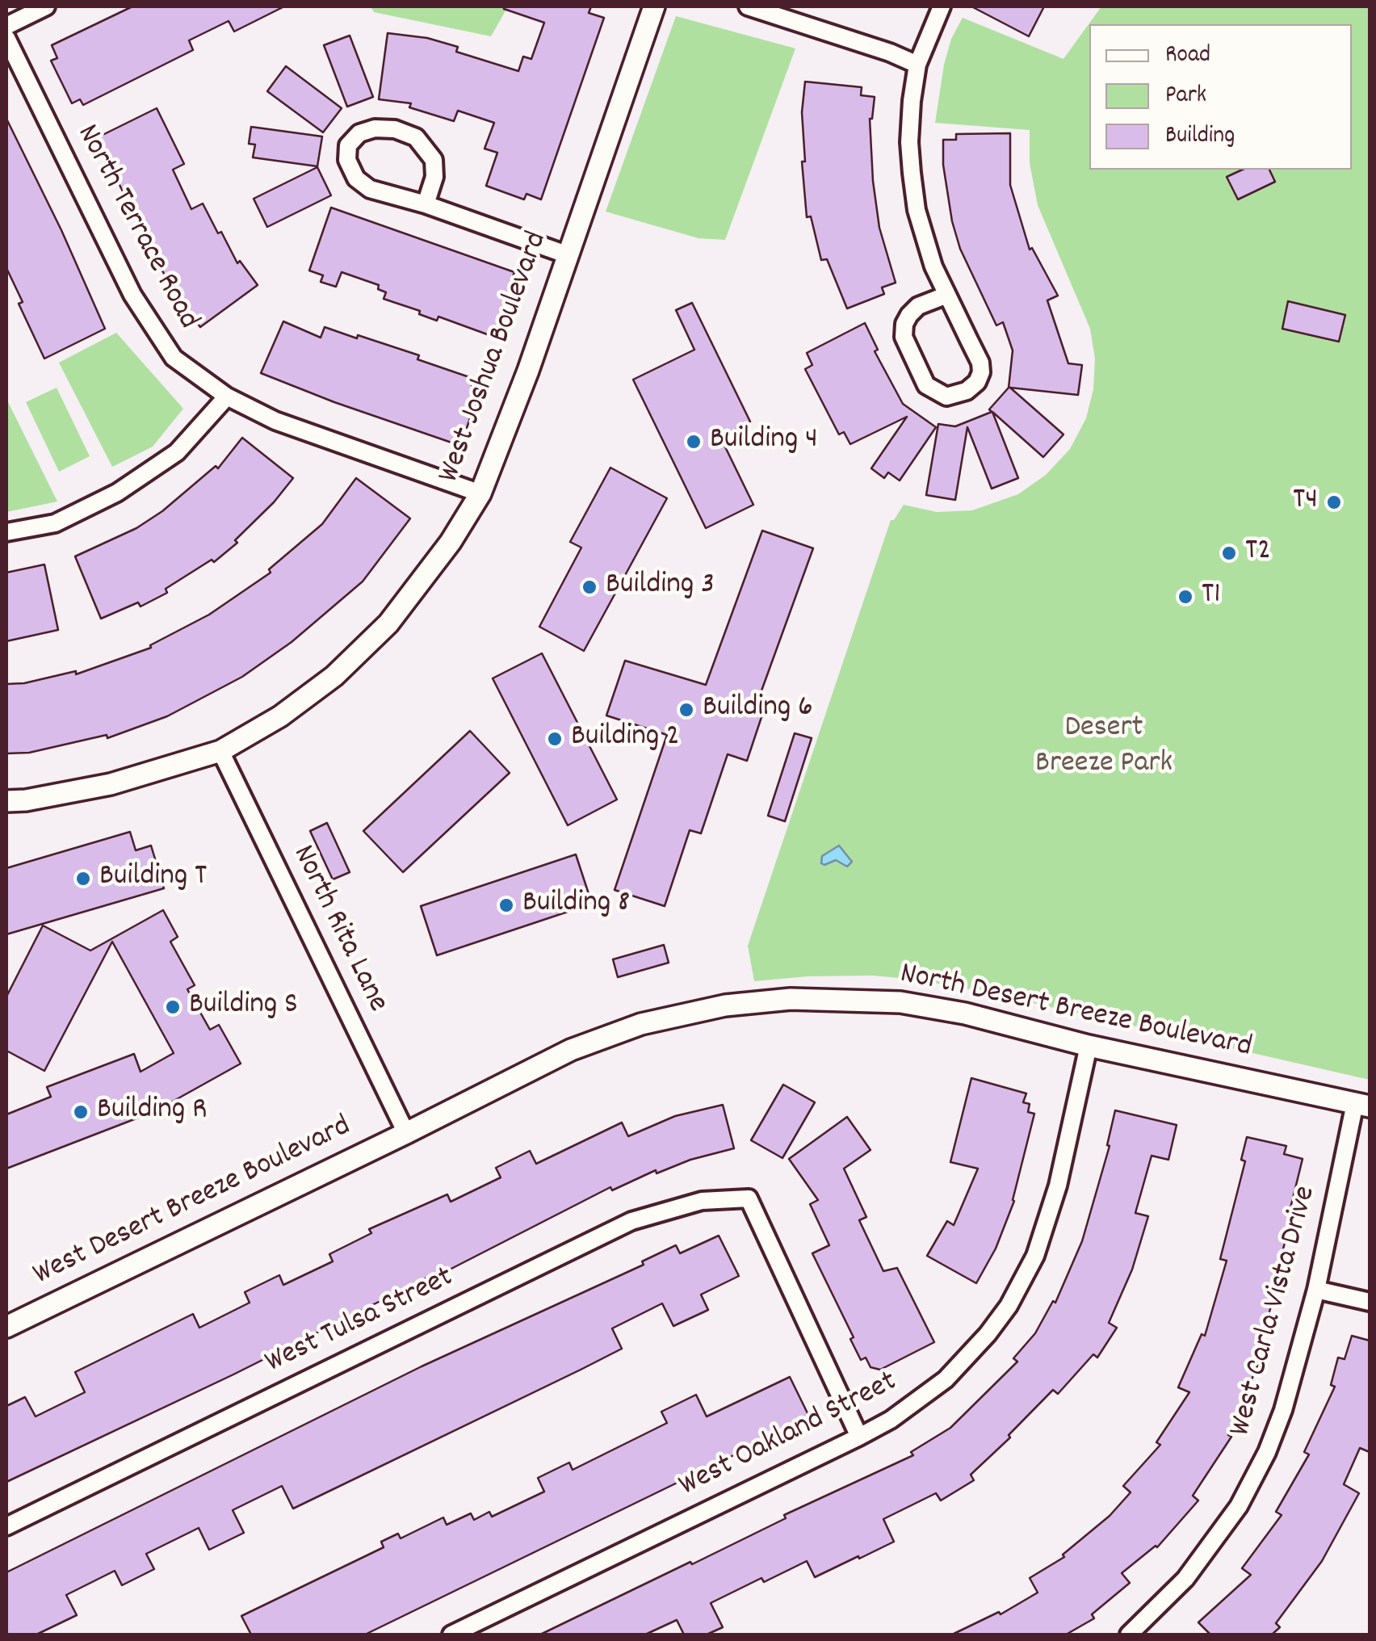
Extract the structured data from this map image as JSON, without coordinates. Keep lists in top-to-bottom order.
{
  "streets": {
    "street": [
      "North Terrace Road",
      "West Joshua Boulevard",
      "North Rita Lane",
      "North Desert Breeze Boulevard",
      "West Desert Breeze Boulevard",
      "West Carla Vista Drive",
      "West Tulsa Street",
      "West Oakland Street"
    ]
  },
  "crossings": [
    ["North Terrace Road", "West Joshua Boulevard"],
    ["West Joshua Boulevard", "North Rita Lane"],
    ["North Rita Lane", "North Desert Breeze Boulevard"],
    ["North Rita Lane", "West Desert Breeze Boulevard"],
    ["North Desert Breeze Boulevard", "West Desert Breeze Boulevard"],
    ["North Desert Breeze Boulevard", "West Carla Vista Drive"],
    ["North Desert Breeze Boulevard", "West Oakland Street"],
    ["West Tulsa Street", "West Oakland Street"]
  ],
  "parks": ["Desert Breeze Park"],
  "places": [
    "Building 4",
    "T4",
    "T2",
    "Building 3",
    "T1",
    "Building 6",
    "Building 2",
    "Building T",
    "Building 8",
    "Building S",
    "Building R"
  ],
  "legend": ["Road", "Park", "Building"]
}
